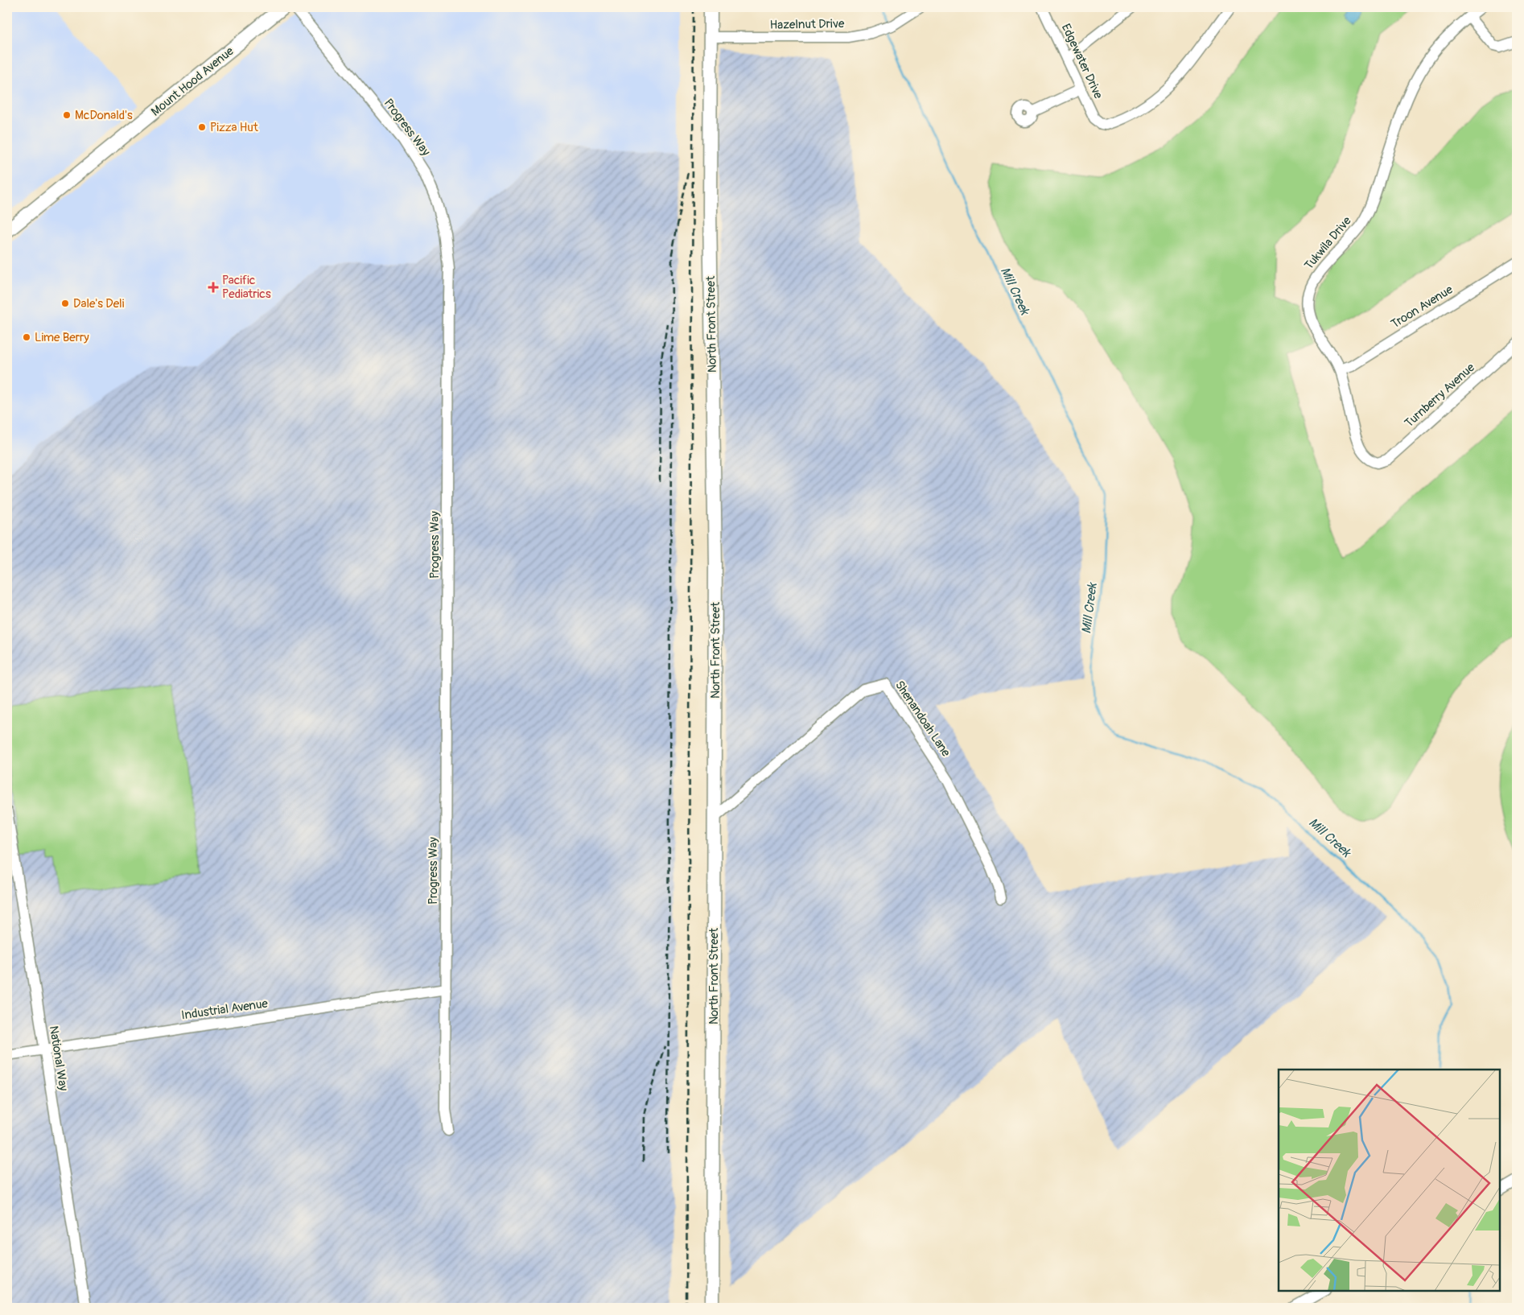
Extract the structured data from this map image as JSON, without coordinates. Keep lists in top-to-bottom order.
{
  "streets": {
    "main road": ["Mount Hood Avenue", "North Front Street"],
    "street": [
      "Hazelnut Drive",
      "Edgewater Drive",
      "Progress Way",
      "Tukwila Drive",
      "Troon Avenue",
      "Turnberry Avenue",
      "Shenandoah Lane",
      "Industrial Avenue",
      "National Way"
    ]
  },
  "crossings": [
    ["Hazelnut Drive", "North Front Street"],
    ["Progress Way", "Industrial Avenue"],
    ["Tukwila Drive", "Troon Avenue"],
    ["Tukwila Drive", "Turnberry Avenue"],
    ["North Front Street", "Shenandoah Lane"],
    ["Industrial Avenue", "National Way"]
  ],
  "water": ["Mill Creek"],
  "places": {
    "other": [
      "McDonald's",
      "Pizza Hut",
      "Dale's Deli",
      "Lime Berry"
    ],
    "health": ["Pacific Pediatrics"]
  }
}
